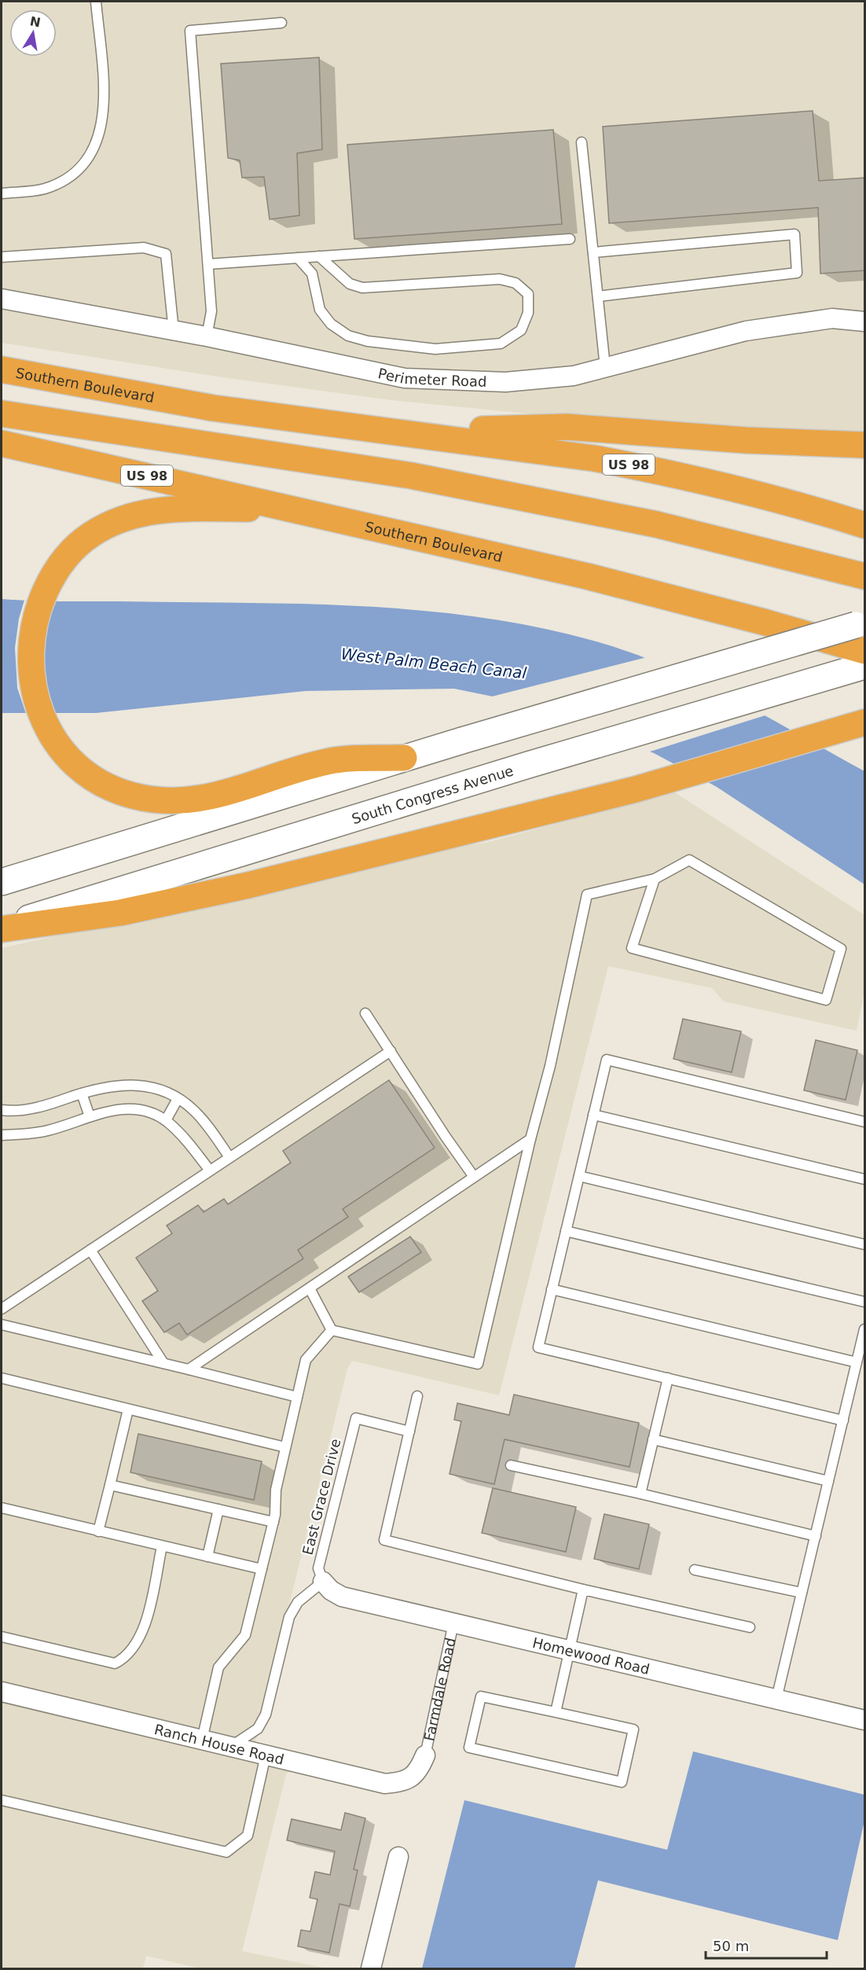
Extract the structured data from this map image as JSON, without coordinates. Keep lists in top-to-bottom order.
{
  "streets": {
    "highway": ["Southern Boulevard", "US 98"],
    "main road": ["South Congress Avenue"],
    "street": ["Perimeter Road", "Homewood Road", "Ranch House Road"],
    "lane": ["East Grace Drive", "Farmdale Road"]
  },
  "crossings": [
    ["East Grace Drive", "Homewood Road"],
    ["Homewood Road", "Farmdale Road"],
    ["Farmdale Road", "Ranch House Road"]
  ],
  "water": ["West Palm Beach Canal"],
  "scale_bar": "50 m",
  "north": "top"
}
